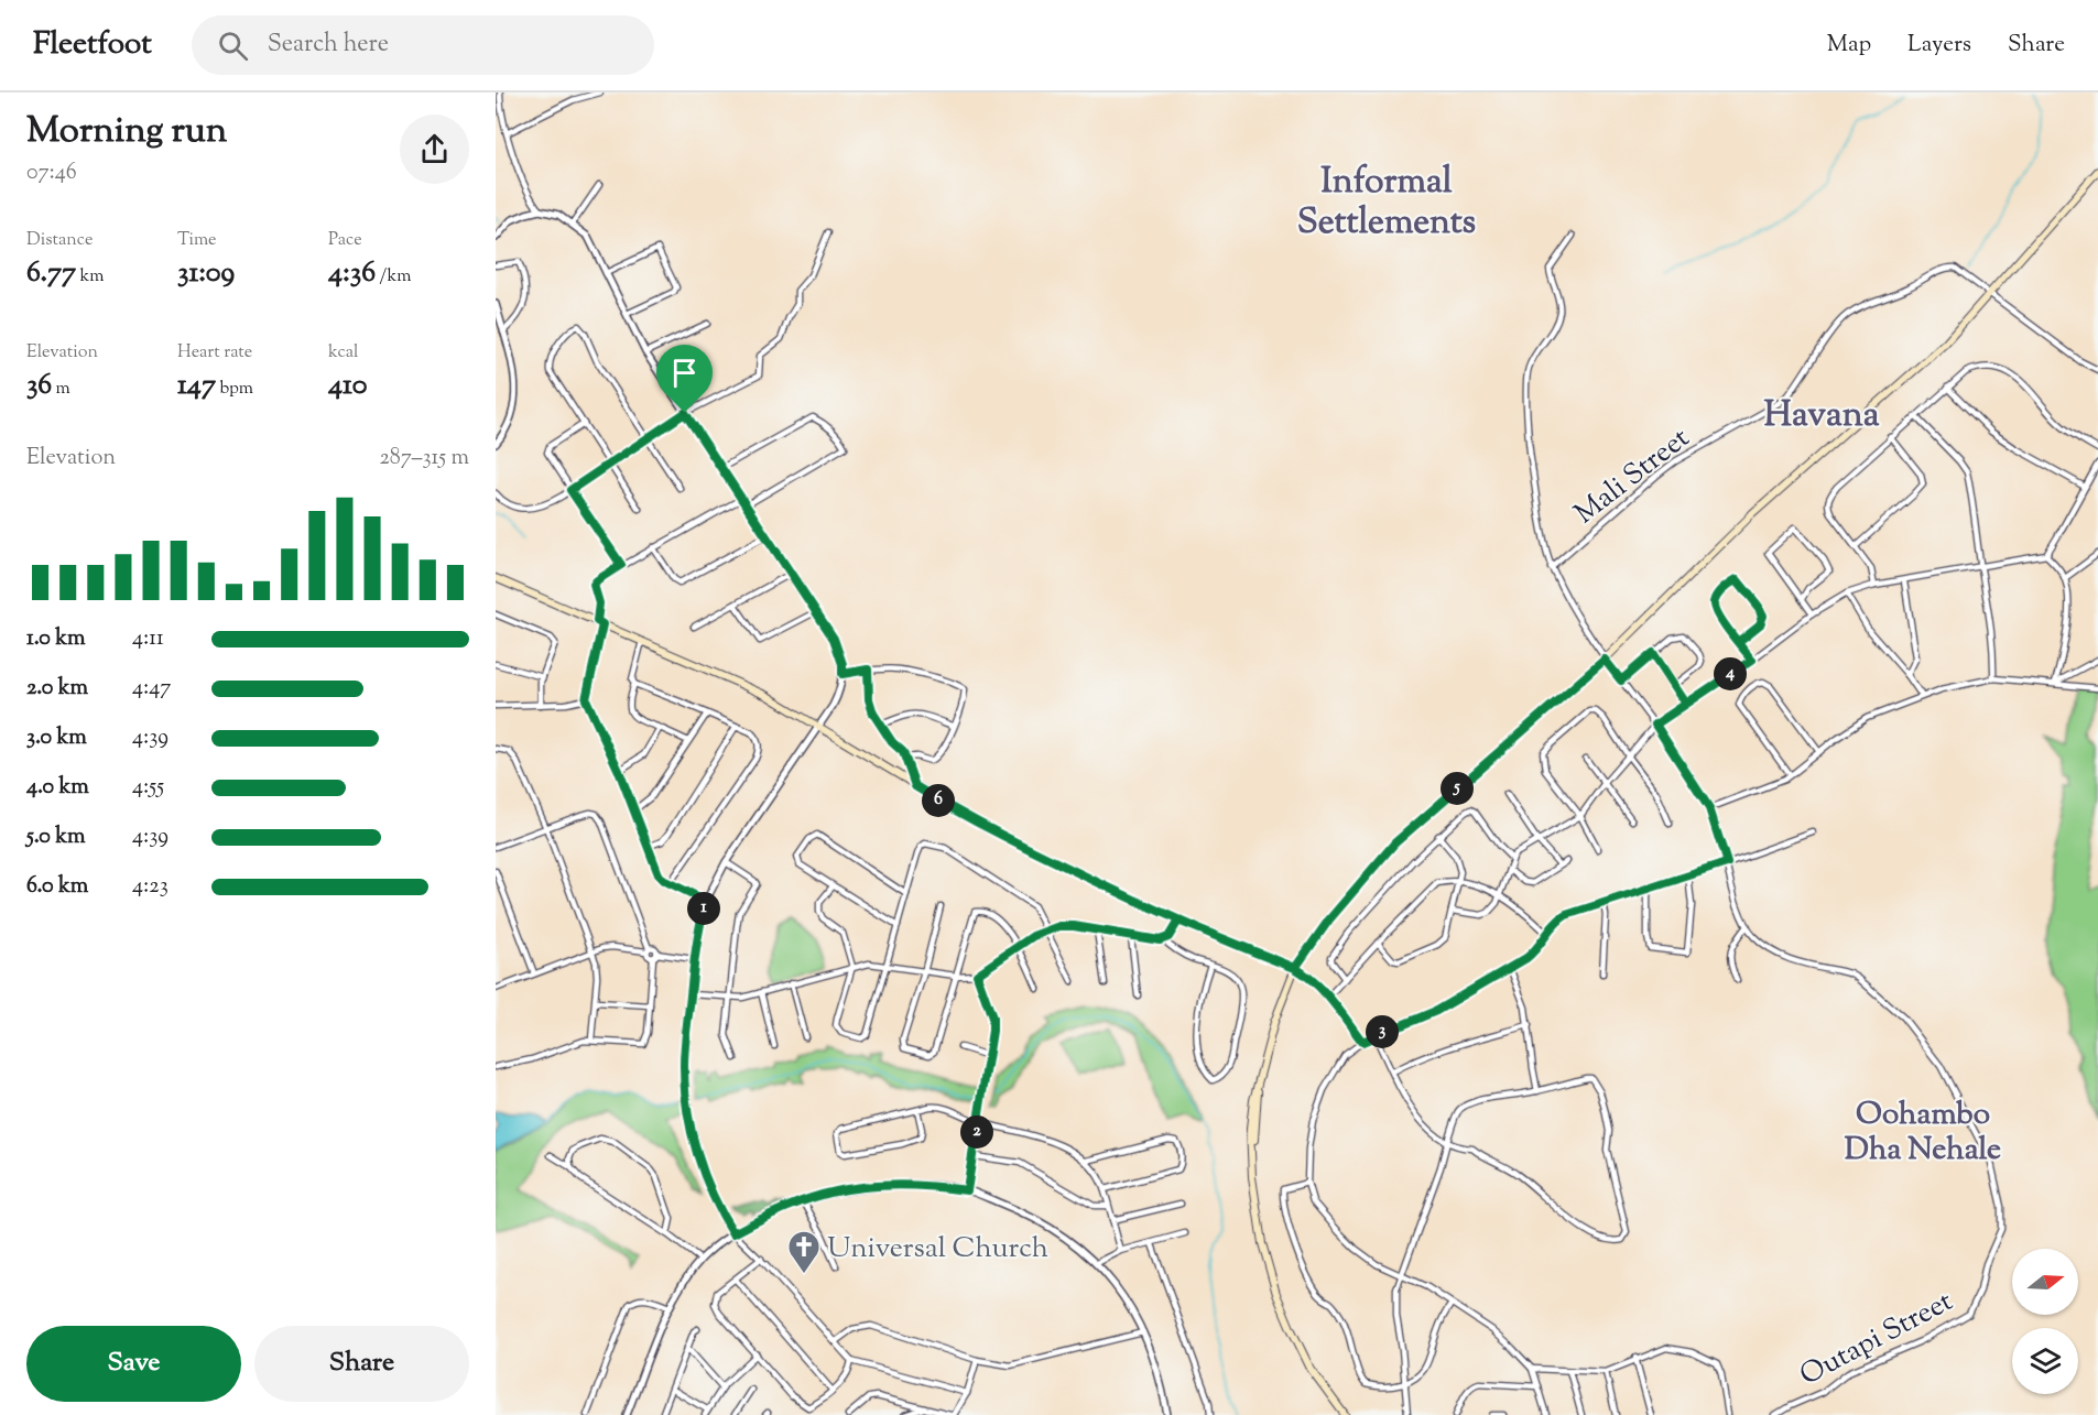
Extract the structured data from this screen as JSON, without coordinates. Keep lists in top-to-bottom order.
{
  "streets": {
    "street": ["Mali Street", "Outapi Street"]
  },
  "crossings": [
    ["Mali Street", "Outapi Street"]
  ],
  "districts": ["Informal Settlements", "Havana", "Oohambo Dha Nehale"],
  "places": {
    "church": ["Universal Church"]
  },
  "north": "right",
  "page": {
    "header": "Fleetfoot",
    "search": "Search here",
    "nav": ["Map", "Layers", "Share"],
    "heading": ["Morning run", "07:46"],
    "stats": [
      ["Distance", "6.77 km"],
      ["Time", "31:09"],
      ["Pace", "4:36 /km"],
      ["Elevation", "36 m"],
      ["Heart rate", "147 bpm"],
      ["kcal", "410"]
    ],
    "chart": ["Elevation", "287–315 m"],
    "list": [
      {
        "name": "1.0 km",
        "note": "4:11"
      },
      {
        "name": "2.0 km",
        "note": "4:47"
      },
      {
        "name": "3.0 km",
        "note": "4:39"
      },
      {
        "name": "4.0 km",
        "note": "4:55"
      },
      {
        "name": "5.0 km",
        "note": "4:39"
      },
      {
        "name": "6.0 km",
        "note": "4:23"
      }
    ],
    "pins": [
      "4",
      "5",
      "6",
      "1",
      "3",
      "2"
    ],
    "buttons": ["Save", "Share"]
  }
}
